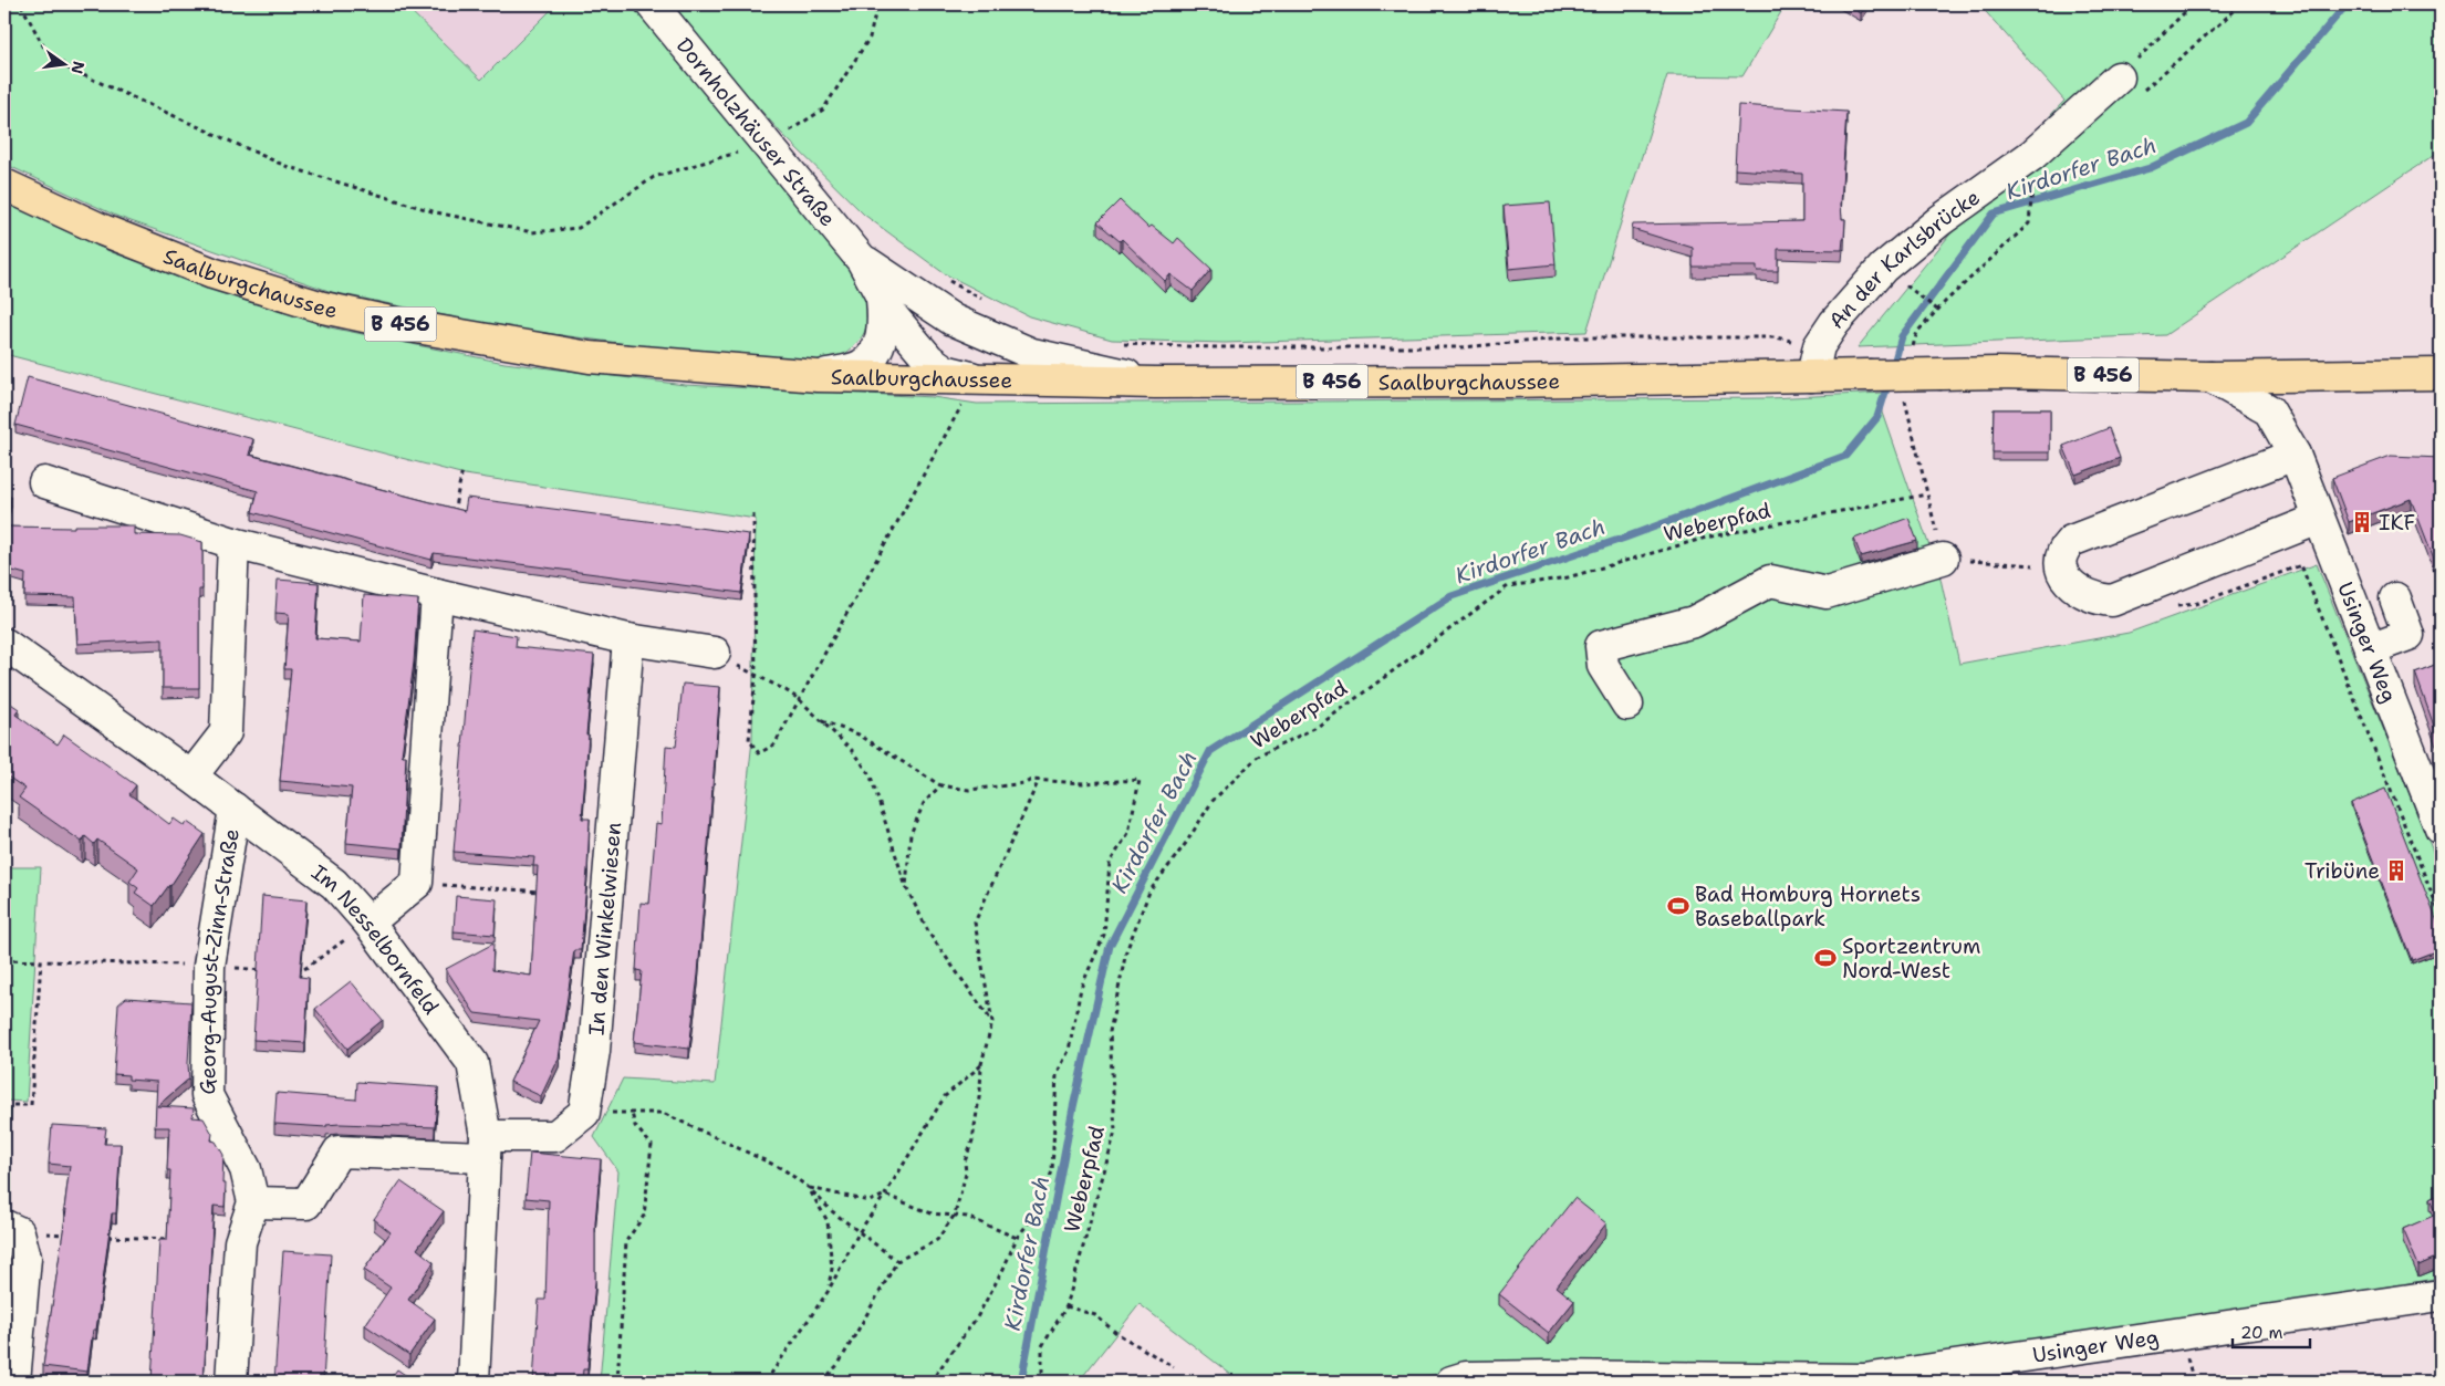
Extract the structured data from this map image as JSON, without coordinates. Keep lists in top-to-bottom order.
{
  "streets": {
    "main road": ["Saalburgchaussee", "B 456"],
    "street": [
      "Dornholzhäuser Straße",
      "An der Karlsbrücke",
      "Usinger Weg",
      "In den Winkelwiesen",
      "Im Nesselbornfeld",
      "Georg-August-Zinn-Straße"
    ],
    "path": ["Weberpfad"]
  },
  "crossings": [
    ["Dornholzhäuser Straße", "Saalburgchaussee"],
    ["An der Karlsbrücke", "Saalburgchaussee"],
    ["Saalburgchaussee", "B 456"],
    ["Saalburgchaussee", "Usinger Weg"],
    ["B 456", "Usinger Weg"],
    ["Im Nesselbornfeld", "Georg-August-Zinn-Straße"]
  ],
  "water": ["Kirdorfer Bach"],
  "places": {
    "building": ["IKF", "Tribüne"],
    "sports": ["Bad Homburg Hornets Baseballpark", "Sportzentrum Nord-West"]
  },
  "scale_bar": "20 m",
  "north": "right"
}
